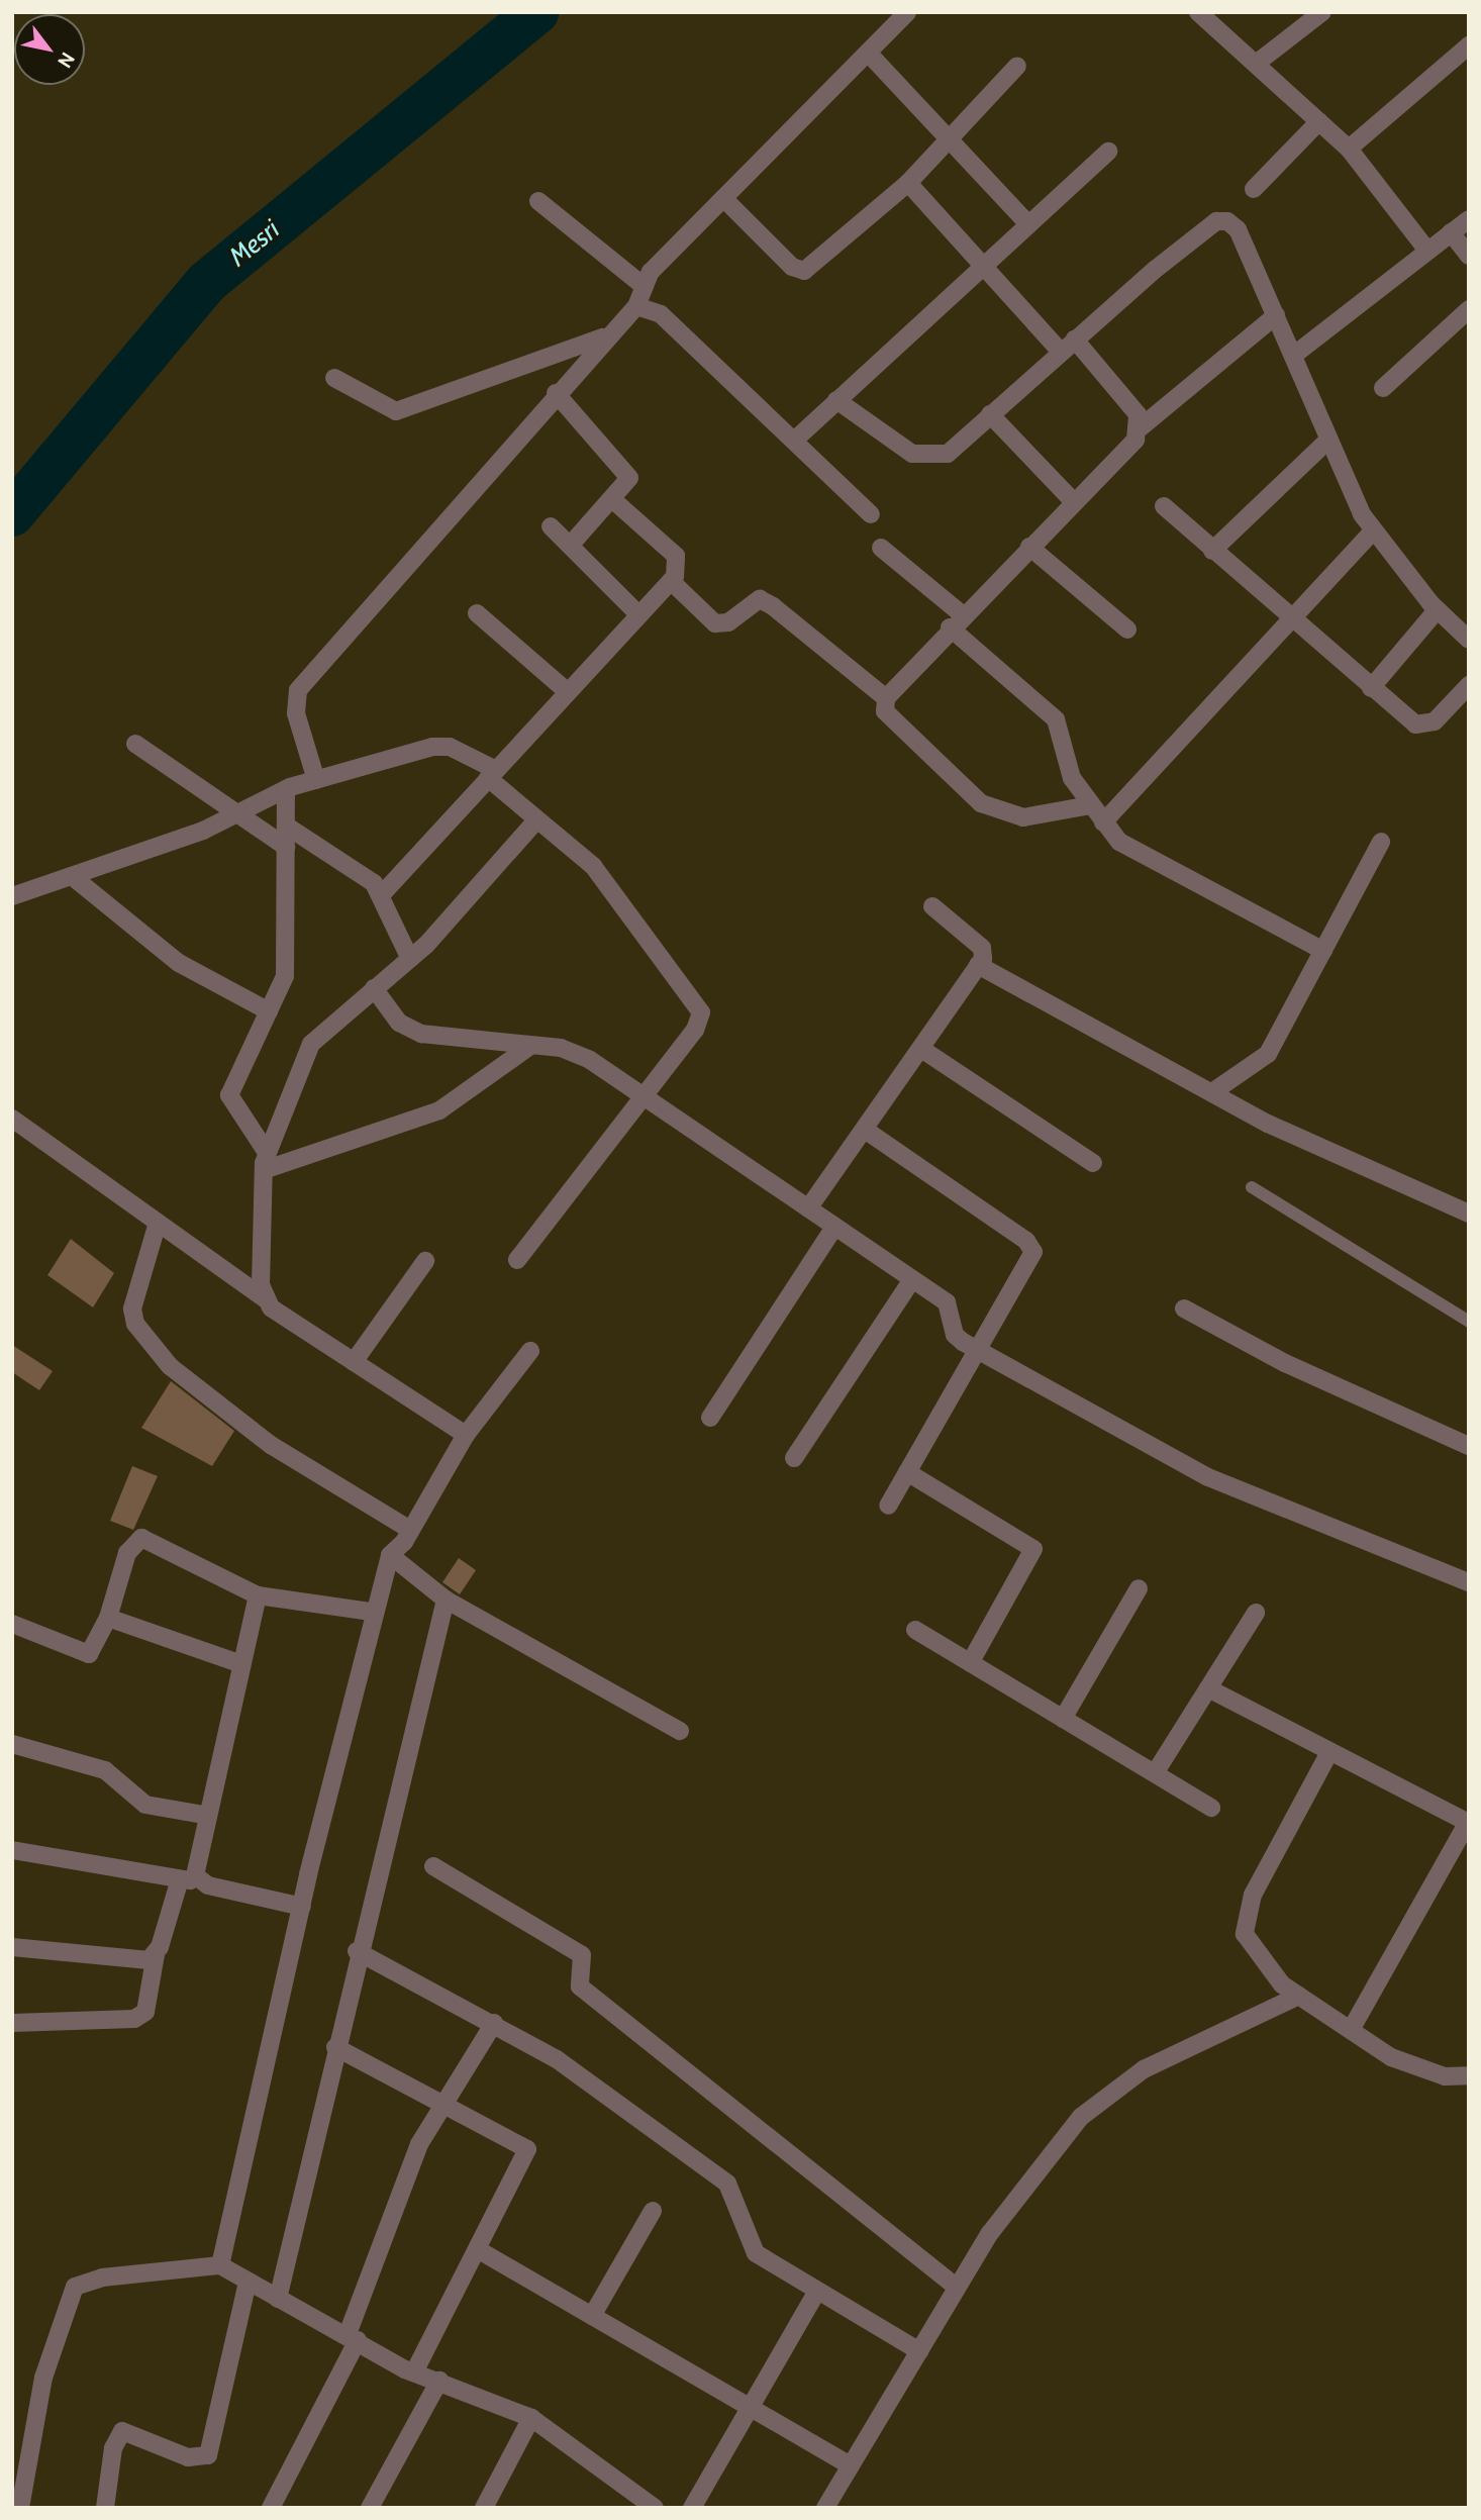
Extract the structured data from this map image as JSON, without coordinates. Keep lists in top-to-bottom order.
{
  "water": ["Mesri"],
  "north": "bottom right"
}
